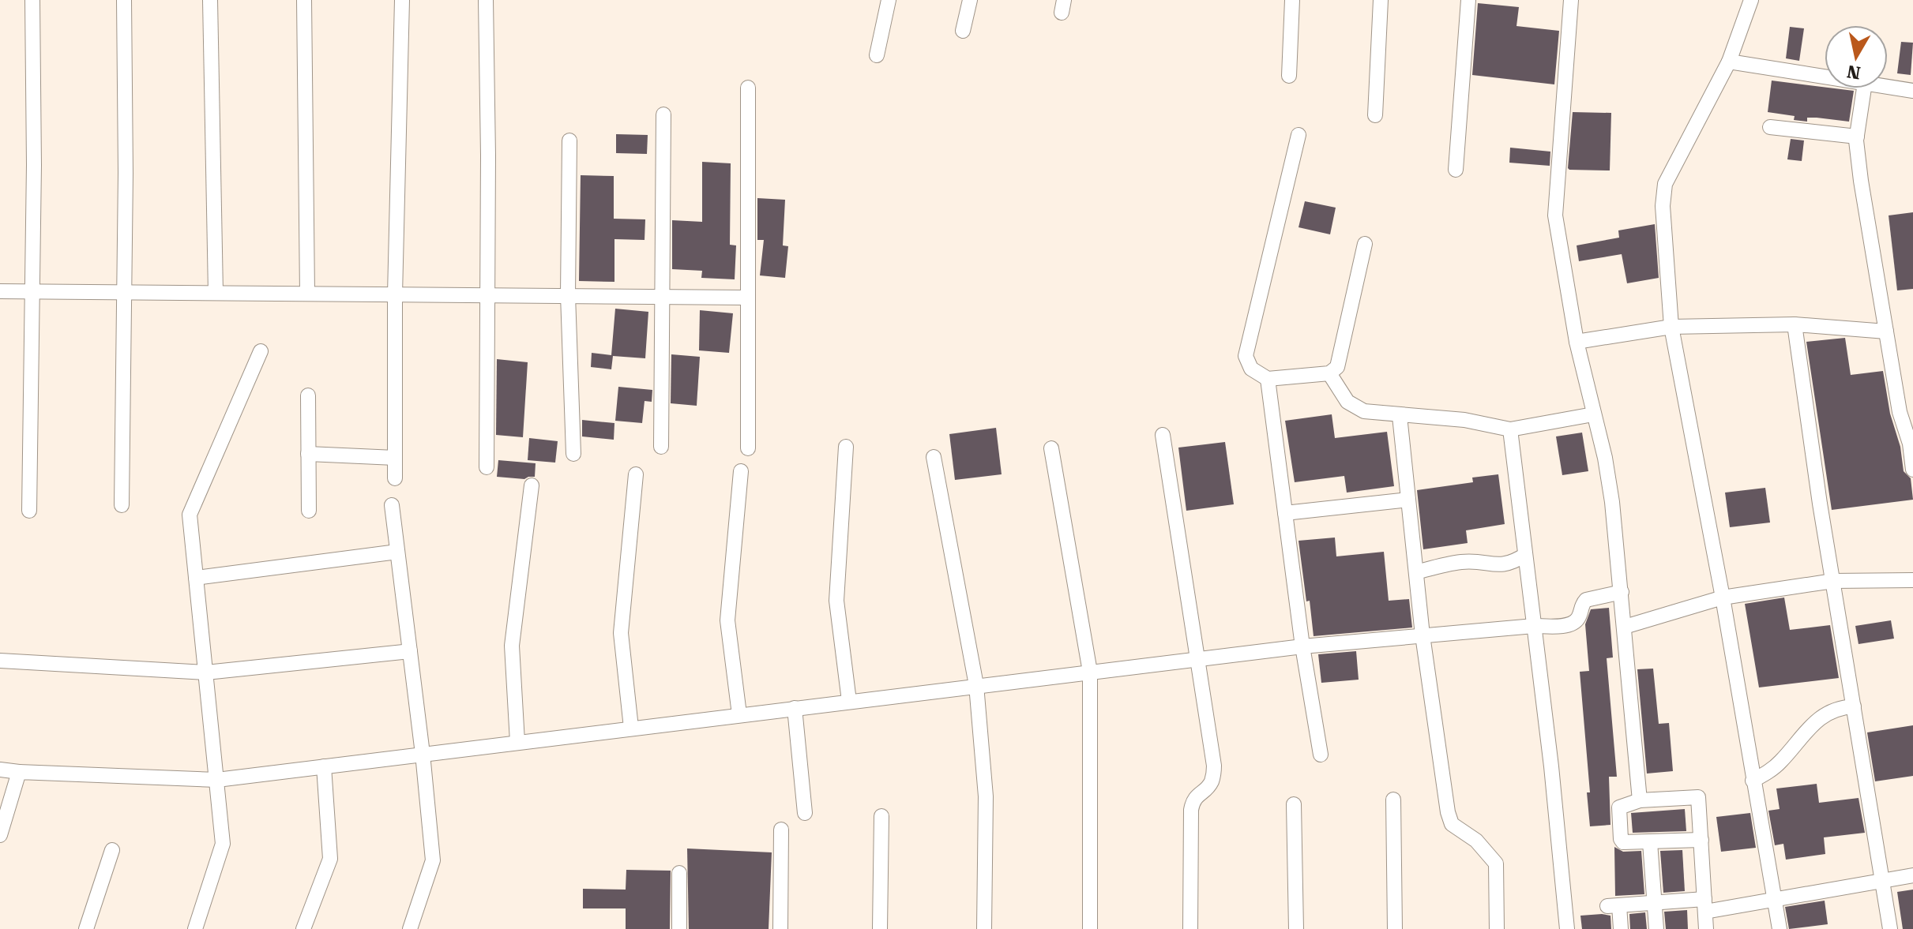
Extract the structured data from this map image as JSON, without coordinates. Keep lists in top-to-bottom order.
{
  "north": "bottom"
}
